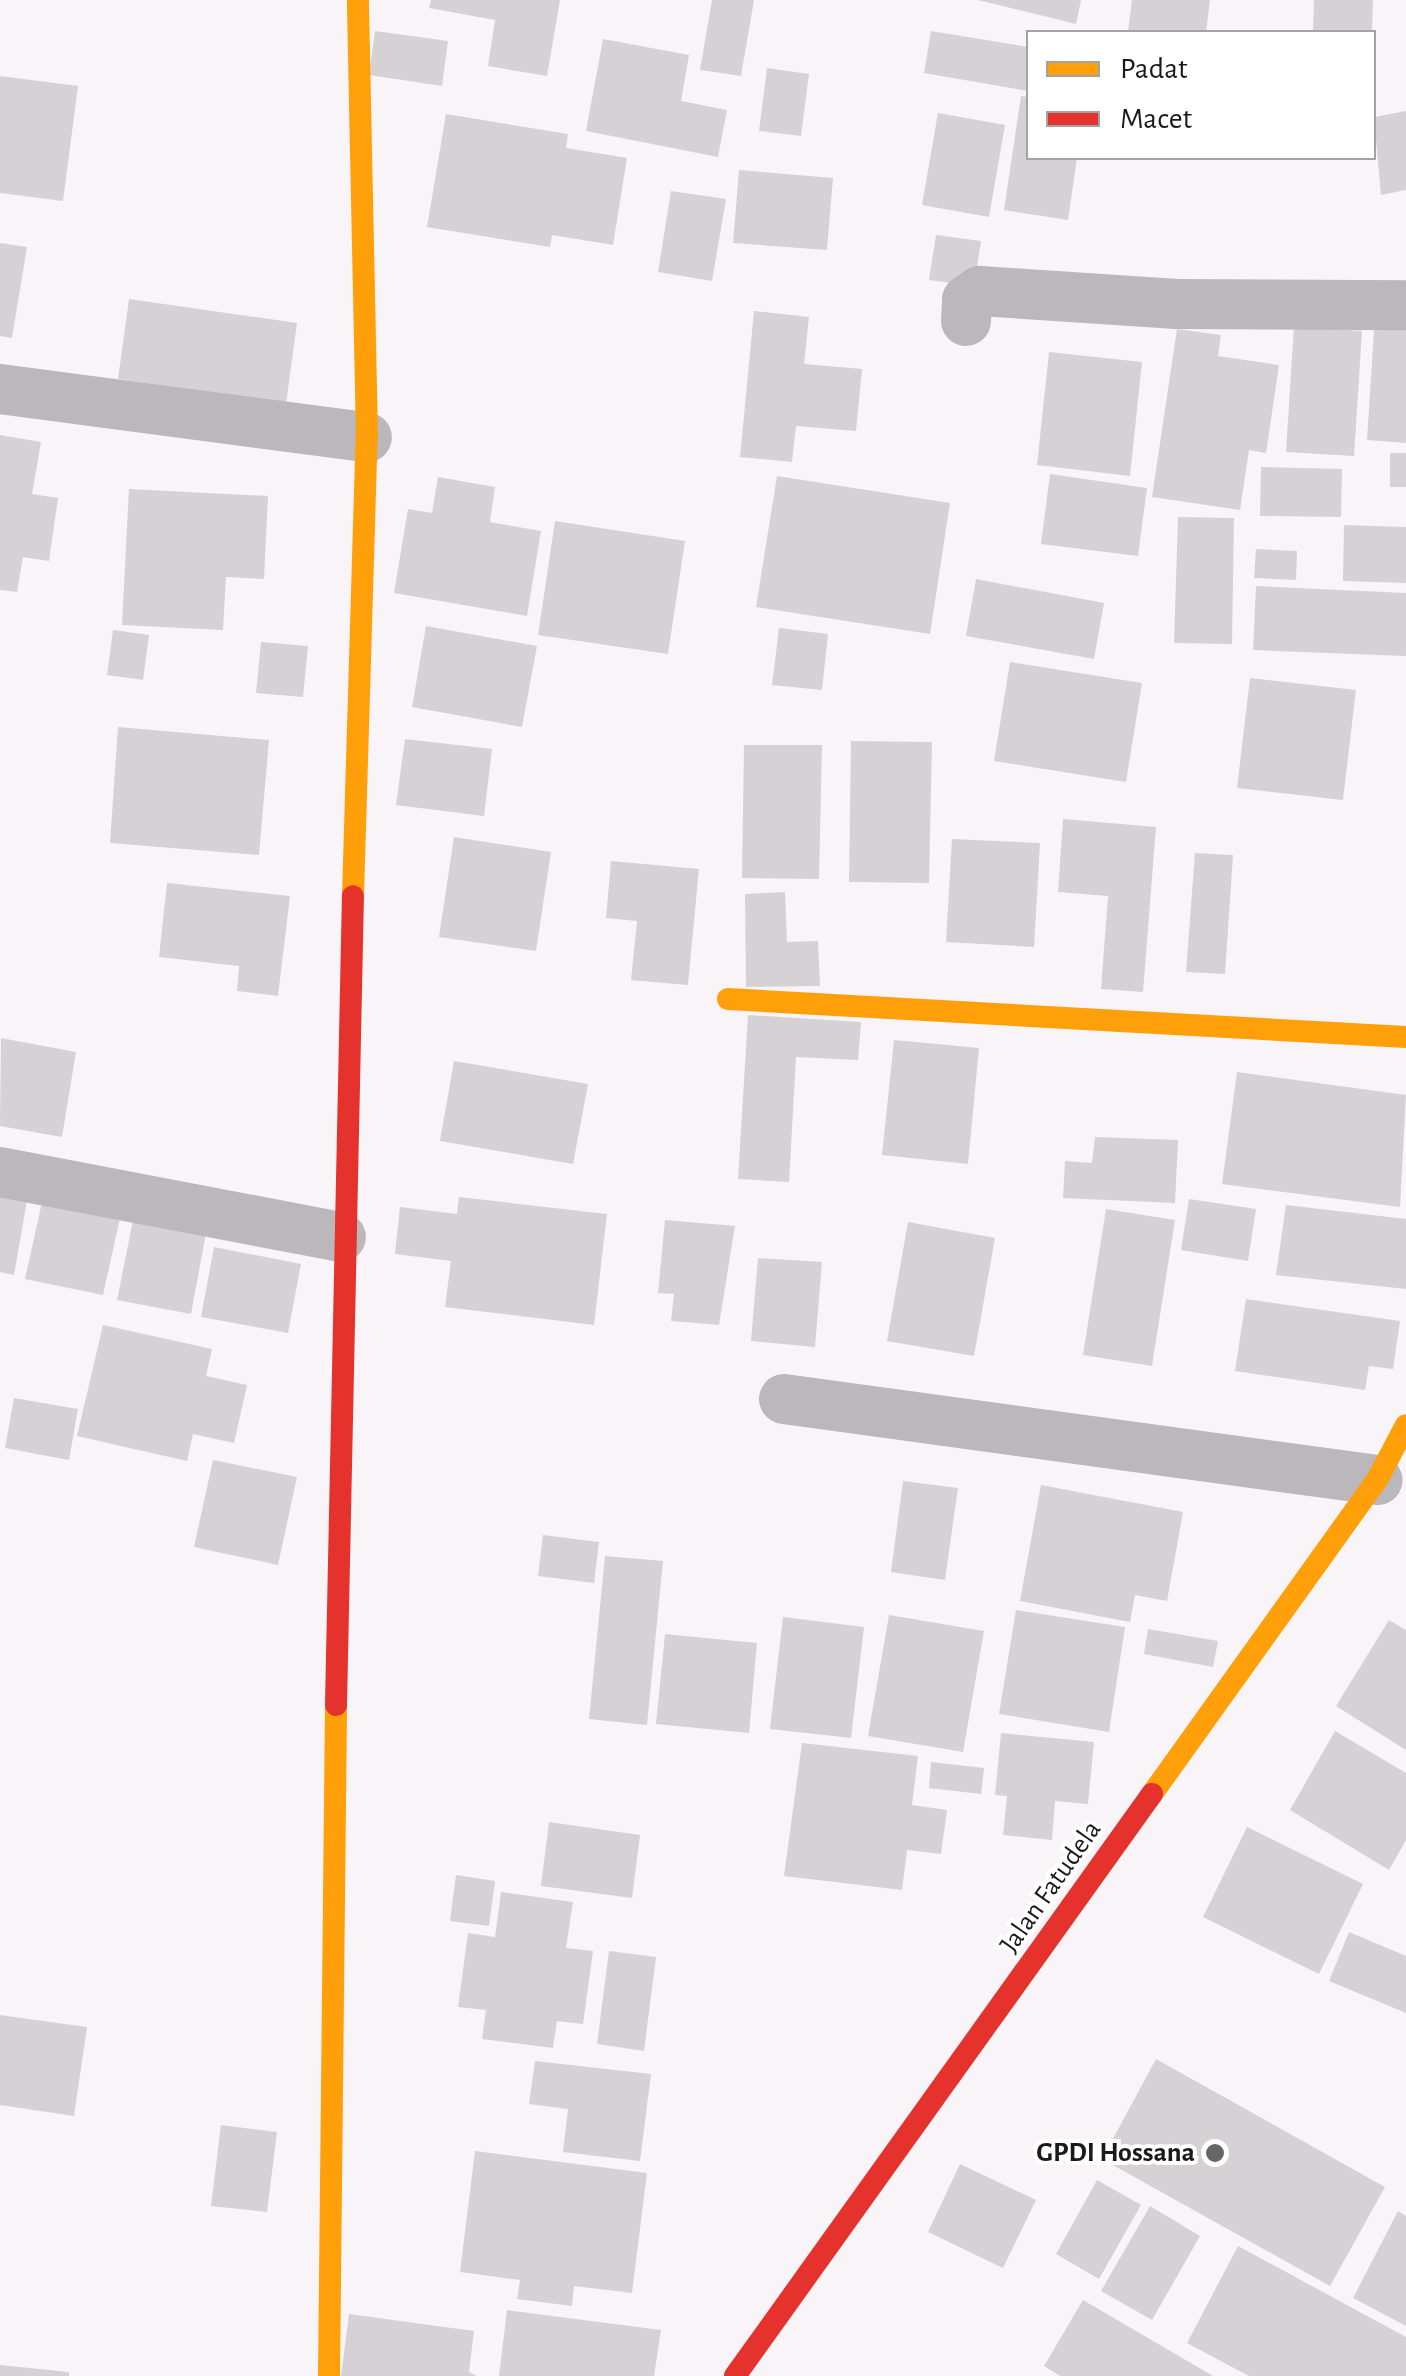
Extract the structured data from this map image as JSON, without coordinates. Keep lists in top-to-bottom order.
{
  "streets": {
    "street": ["Jalan Fatudela"]
  },
  "places": ["GPDI Hossana"],
  "legend": ["Padat", "Macet"]
}
